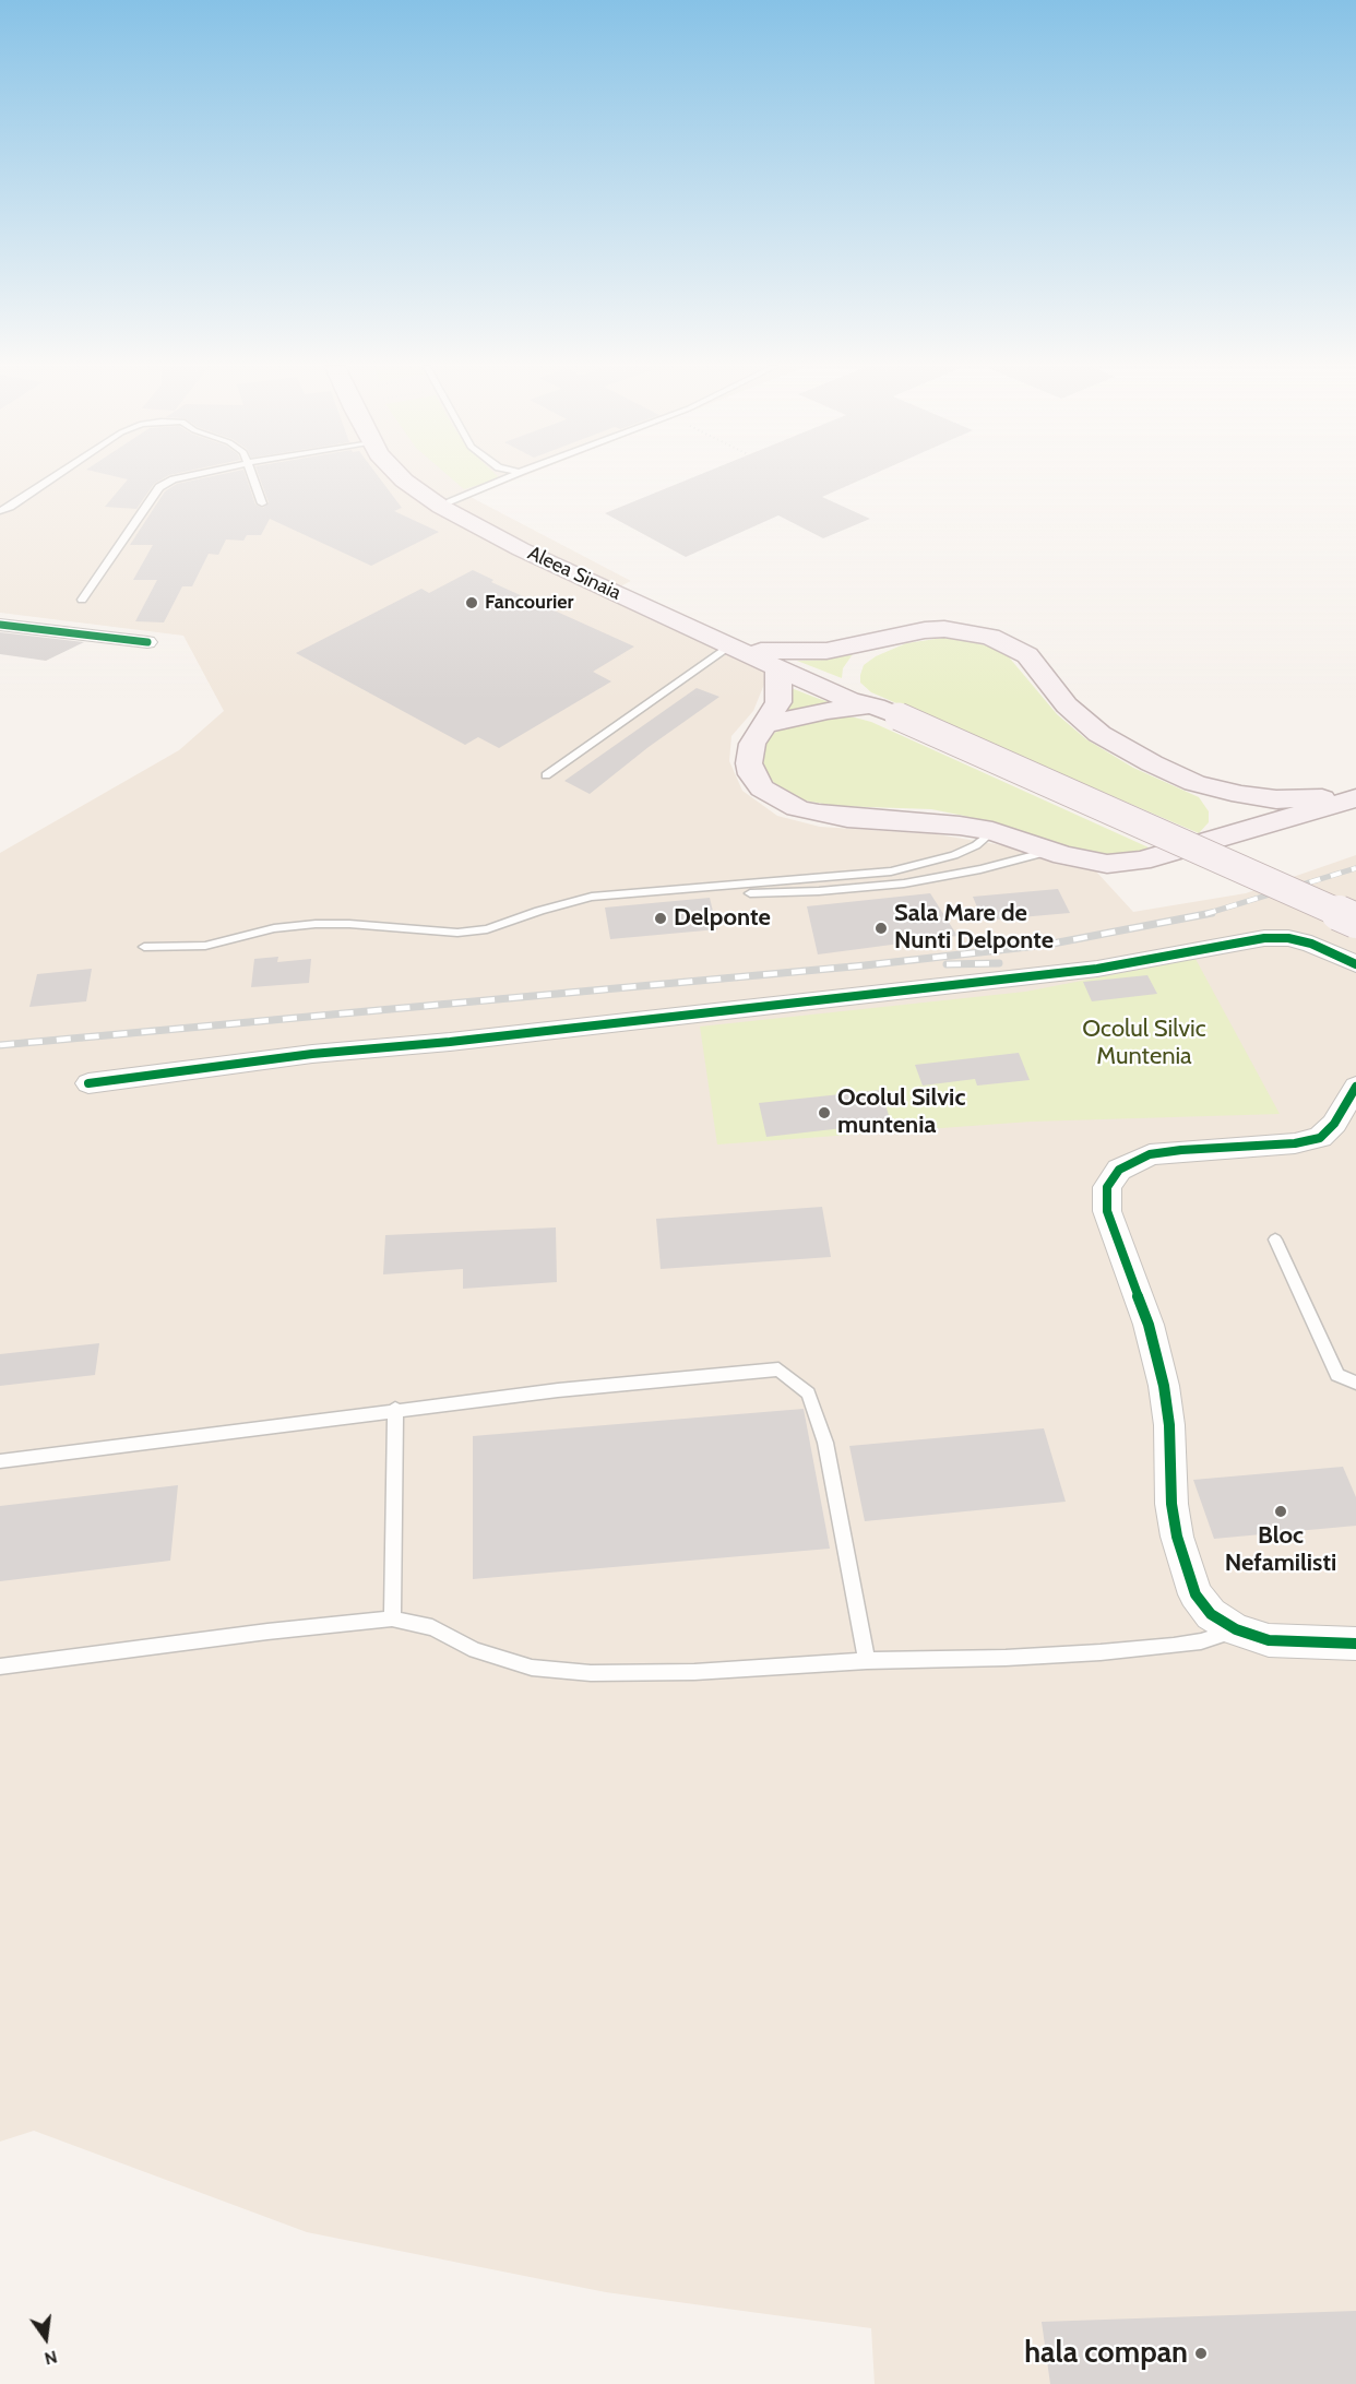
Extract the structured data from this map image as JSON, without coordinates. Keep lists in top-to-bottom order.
{
  "streets": {
    "main road": ["Aleea Sinaia"]
  },
  "parks": ["Ocolul Silvic Muntenia"],
  "places": [
    "Fancourier",
    "Delponte",
    "Sala Mare de Nunti Delponte",
    "Ocolul Silvic muntenia",
    "Bloc Nefamilisti",
    "hala compan"
  ],
  "north": "bottom"
}
